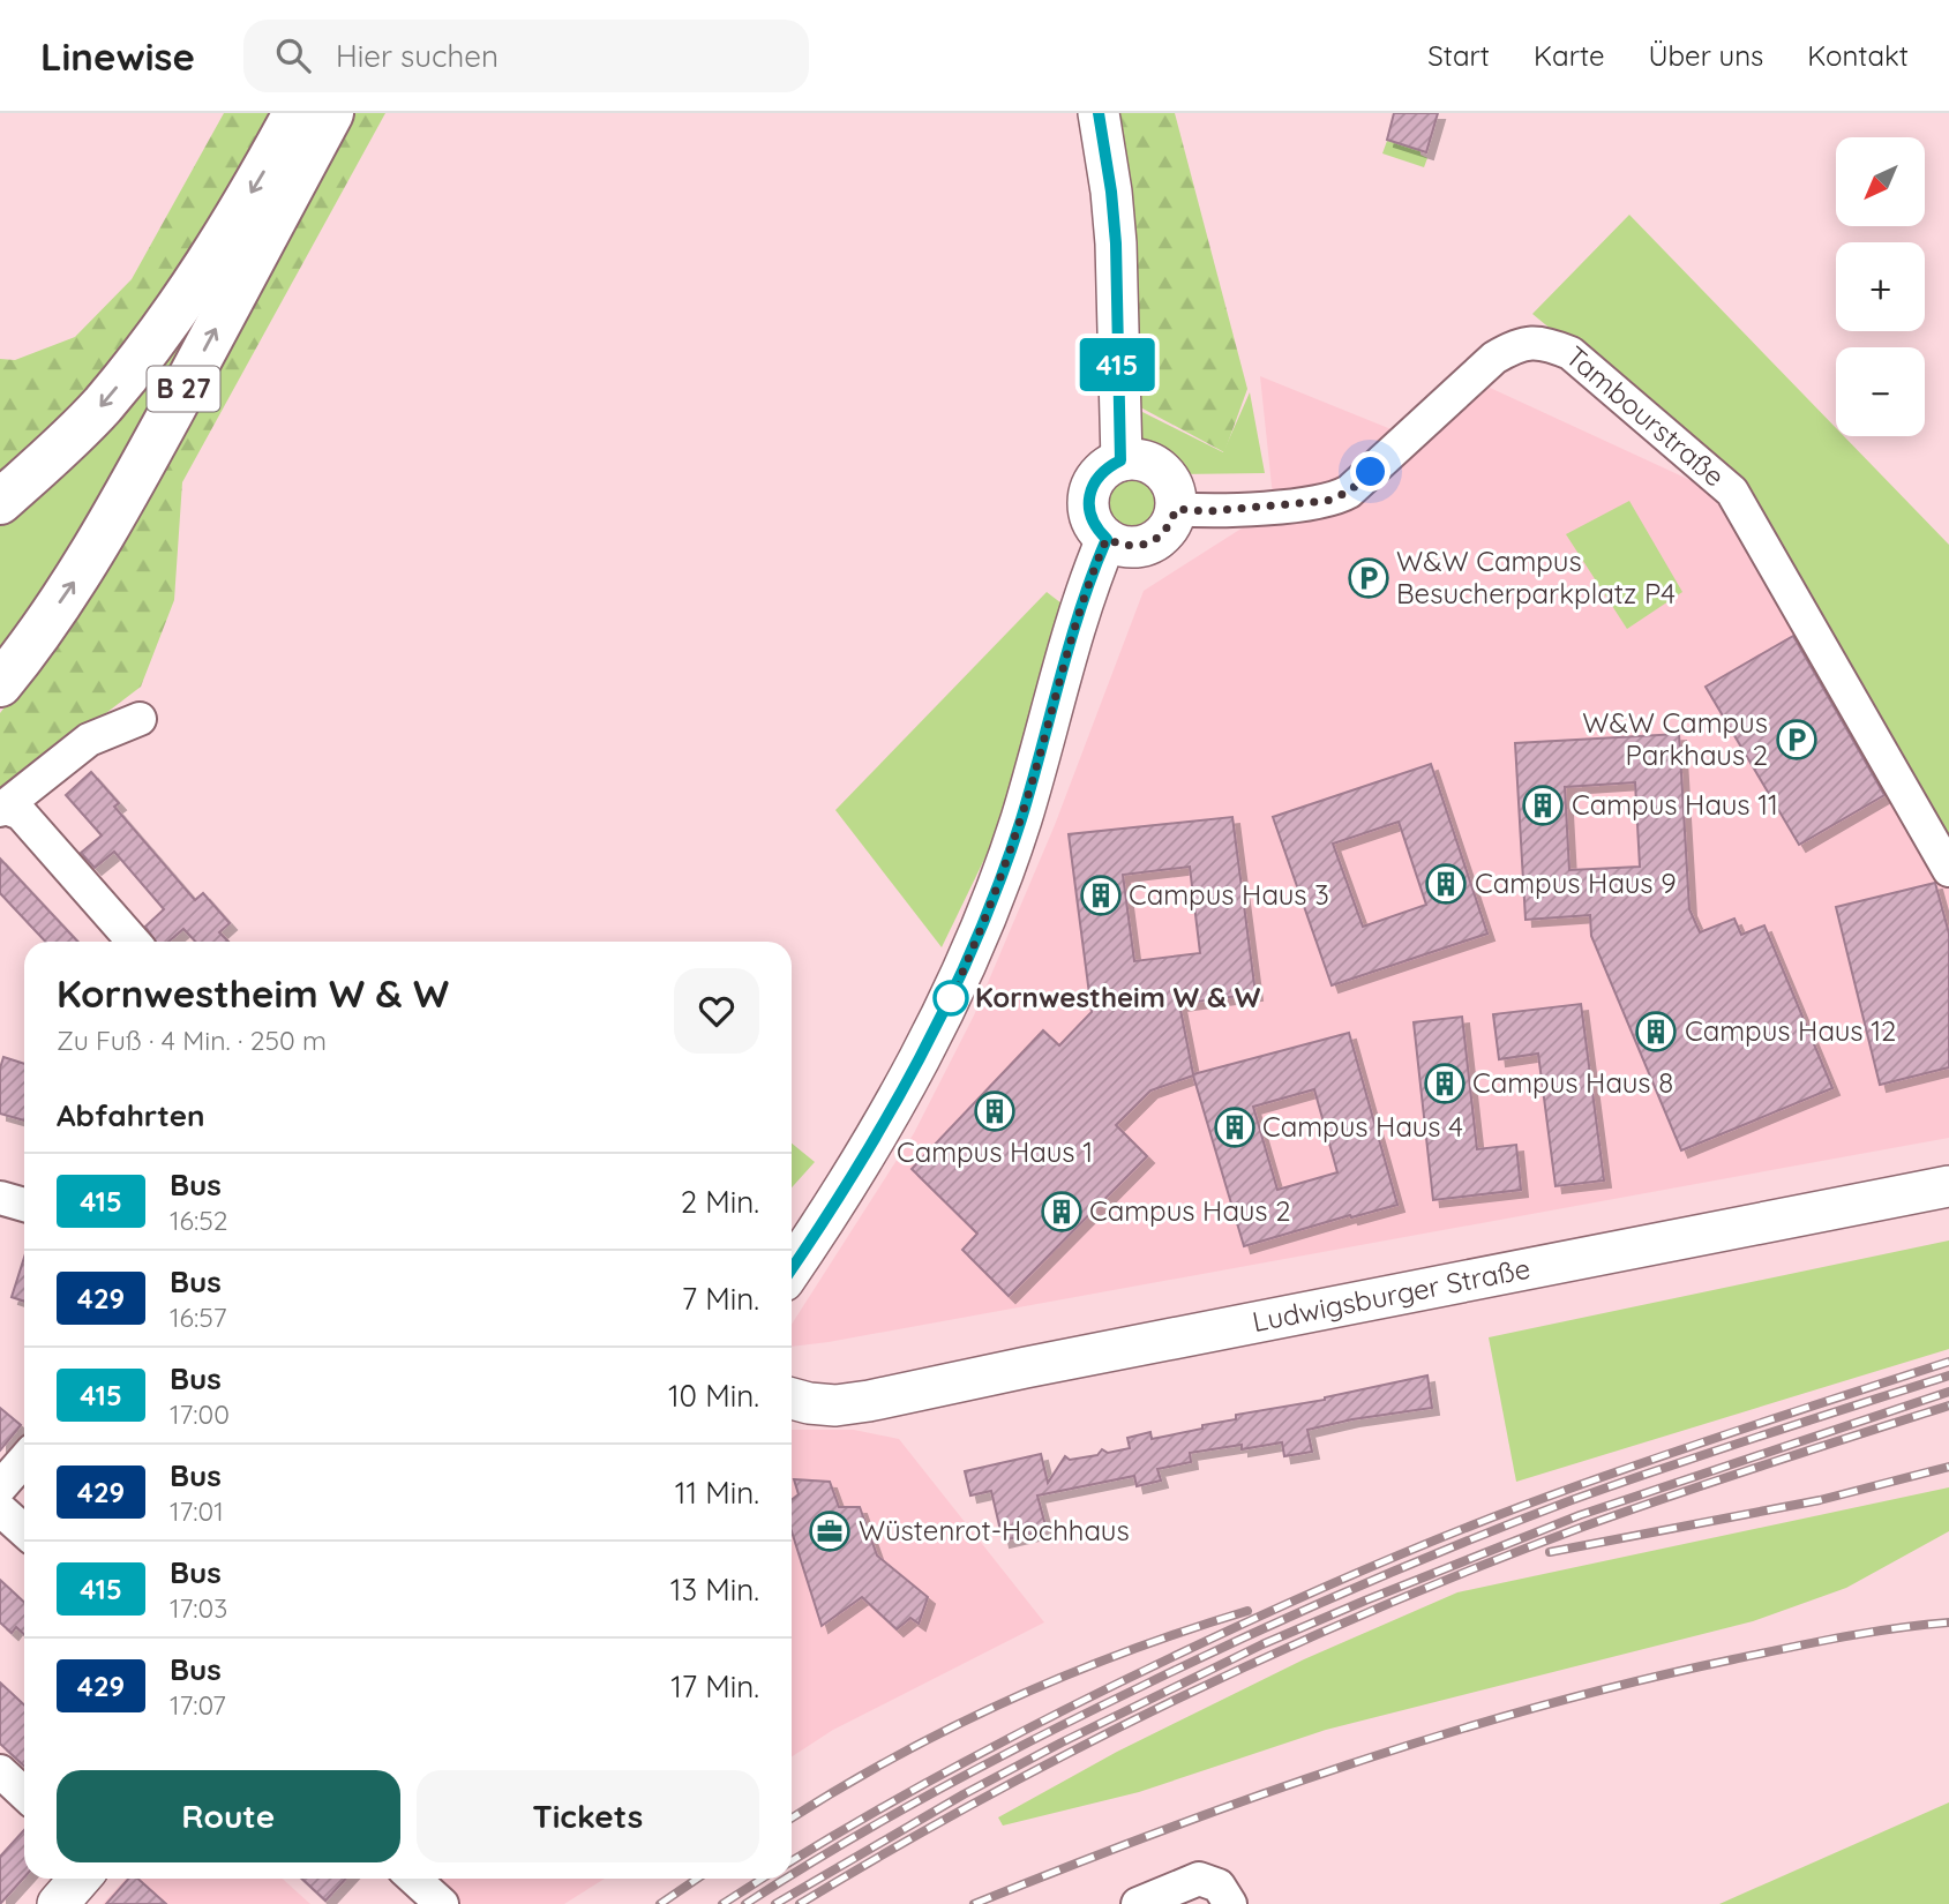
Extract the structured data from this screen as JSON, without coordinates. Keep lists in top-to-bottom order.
{
  "streets": {
    "highway": ["B 27"],
    "main road": ["Ludwigsburger Straße"],
    "street": ["Tambourstraße"]
  },
  "places": {
    "parking": ["W&W Campus Besucherparkplatz P4", "W&W Campus Parkhaus 2"],
    "building": [
      "Campus Haus 11",
      "Campus Haus 9",
      "Campus Haus 3",
      "Campus Haus 12",
      "Campus Haus 8",
      "Campus Haus 1",
      "Campus Haus 4",
      "Campus Haus 2"
    ],
    "other": ["Kornwestheim W & W"],
    "office": ["Wüstenrot-Hochhaus"]
  },
  "lines": ["bus line 415"],
  "north": "bottom left",
  "page": {
    "header": "Linewise",
    "search": "Hier suchen",
    "nav": [
      "Start",
      "Karte",
      "Über uns",
      "Kontakt"
    ],
    "on_map": "415",
    "map_buttons": ["+", "−"],
    "heading": [
      ["Kornwestheim W & W", "Zu Fuß · 4 Min. · 250 m"],
      "Abfahrten"
    ],
    "list": [
      {
        "mark": "415",
        "name": "Bus",
        "note": "16:52",
        "value": "2 Min."
      },
      {
        "mark": "429",
        "name": "Bus",
        "note": "16:57",
        "value": "7 Min."
      },
      {
        "mark": "415",
        "name": "Bus",
        "note": "17:00",
        "value": "10 Min."
      },
      {
        "mark": "429",
        "name": "Bus",
        "note": "17:01",
        "value": "11 Min."
      },
      {
        "mark": "415",
        "name": "Bus",
        "note": "17:03",
        "value": "13 Min."
      },
      {
        "mark": "429",
        "name": "Bus",
        "note": "17:07",
        "value": "17 Min."
      }
    ],
    "buttons": ["Route", "Tickets"]
  }
}
